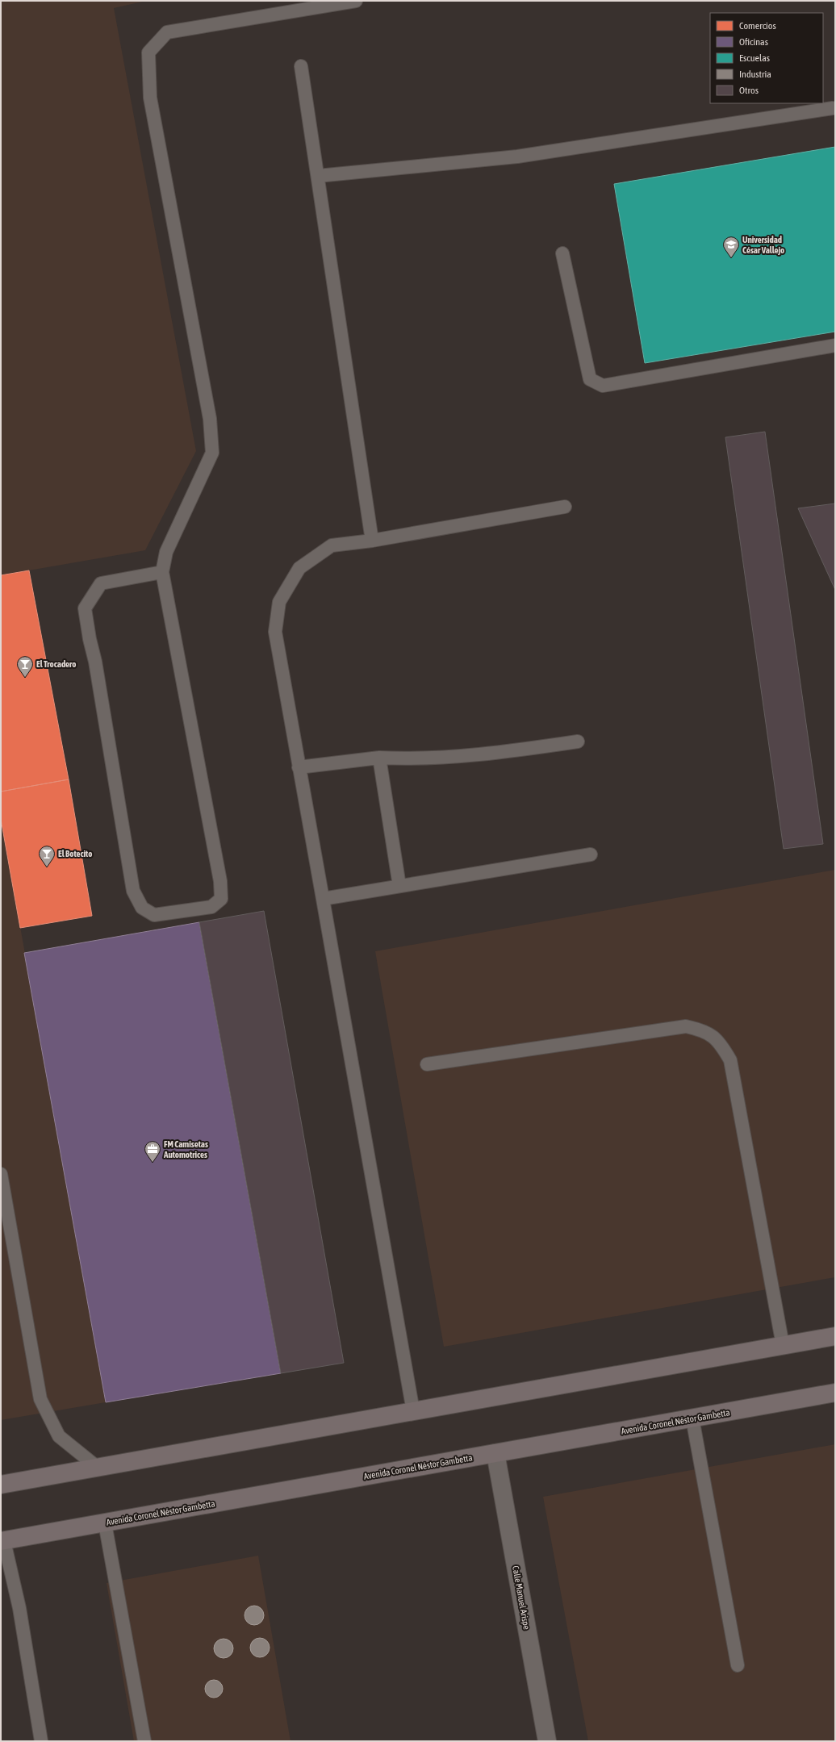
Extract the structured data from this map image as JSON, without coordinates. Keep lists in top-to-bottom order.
{
  "streets": {
    "main road": ["Avenida Coronel Néstor Gambetta"],
    "street": ["Calle Manuel Arispe"]
  },
  "crossings": [
    ["Avenida Coronel Néstor Gambetta", "Calle Manuel Arispe"]
  ],
  "places": {
    "school or university": ["Universidad César Vallejo"],
    "bar": ["El Trocadero", "El Botecito"],
    "office": ["FM Camisetas Automotrices"]
  },
  "legend": [
    "Comercios",
    "Oficinas",
    "Escuelas",
    "Industria",
    "Otros"
  ]
}
